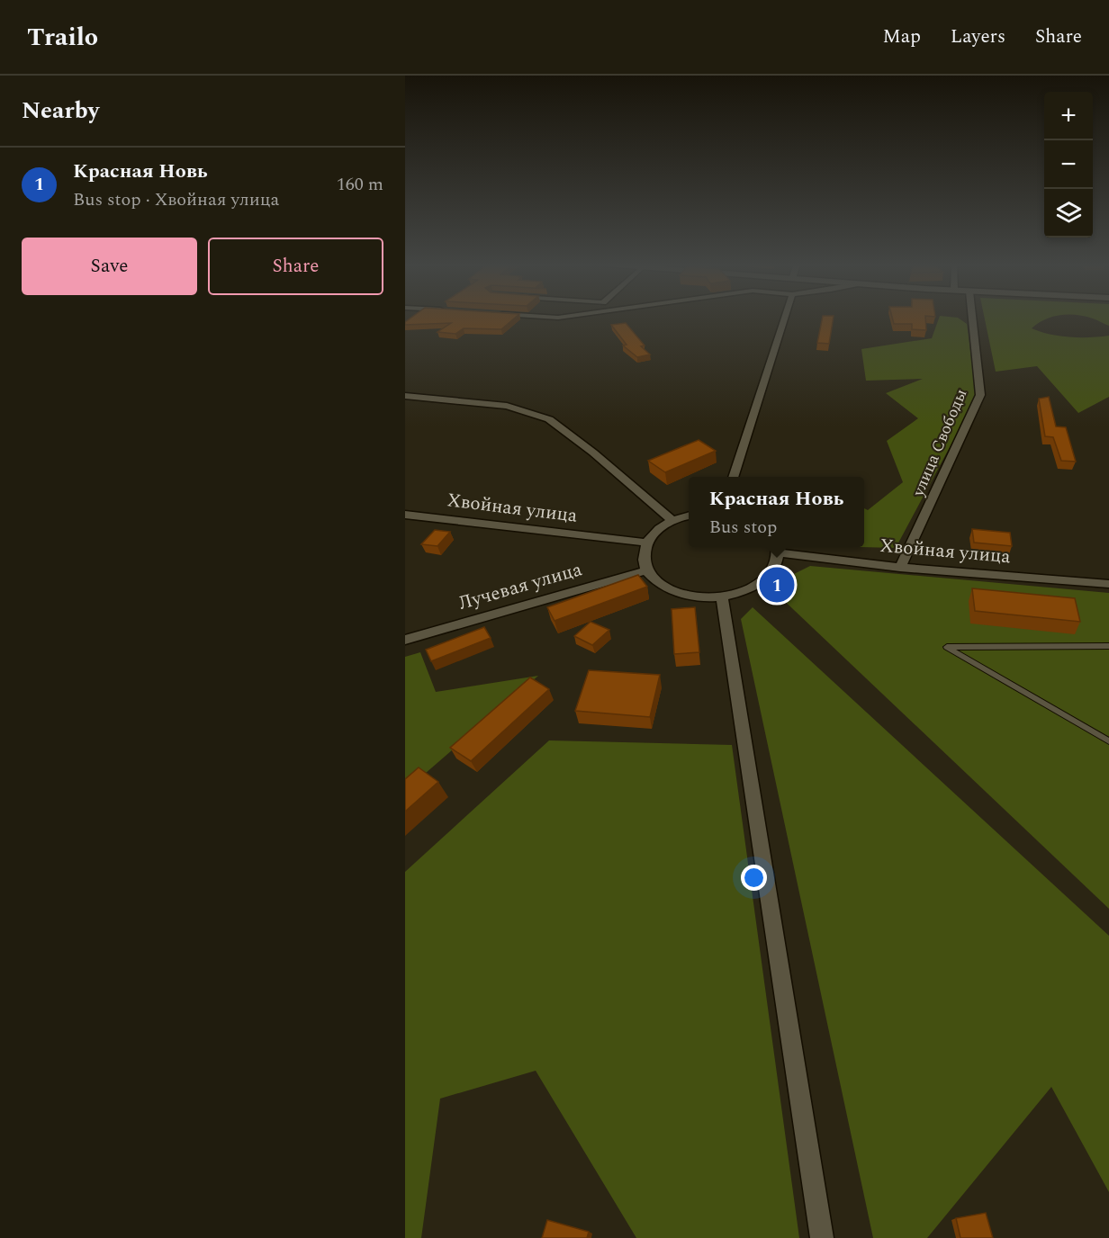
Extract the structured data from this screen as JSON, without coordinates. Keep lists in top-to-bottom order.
{
  "streets": {
    "street": ["улица Свободы", "Хвойная улица", "Лучевая улица"]
  },
  "crossings": [
    ["улица Свободы", "Хвойная улица"]
  ],
  "page": {
    "header": "Trailo",
    "nav": ["Map", "Layers", "Share"],
    "heading": "Nearby",
    "map_buttons": ["+", "−"],
    "list": [
      {
        "mark": "1",
        "name": "Красная Новь",
        "note": "Bus stop · Хвойная улица",
        "value": "160 m"
      }
    ],
    "buttons": ["Save", "Share"],
    "popup": ["Красная Новь", "Bus stop"],
    "pins": "1"
  }
}
